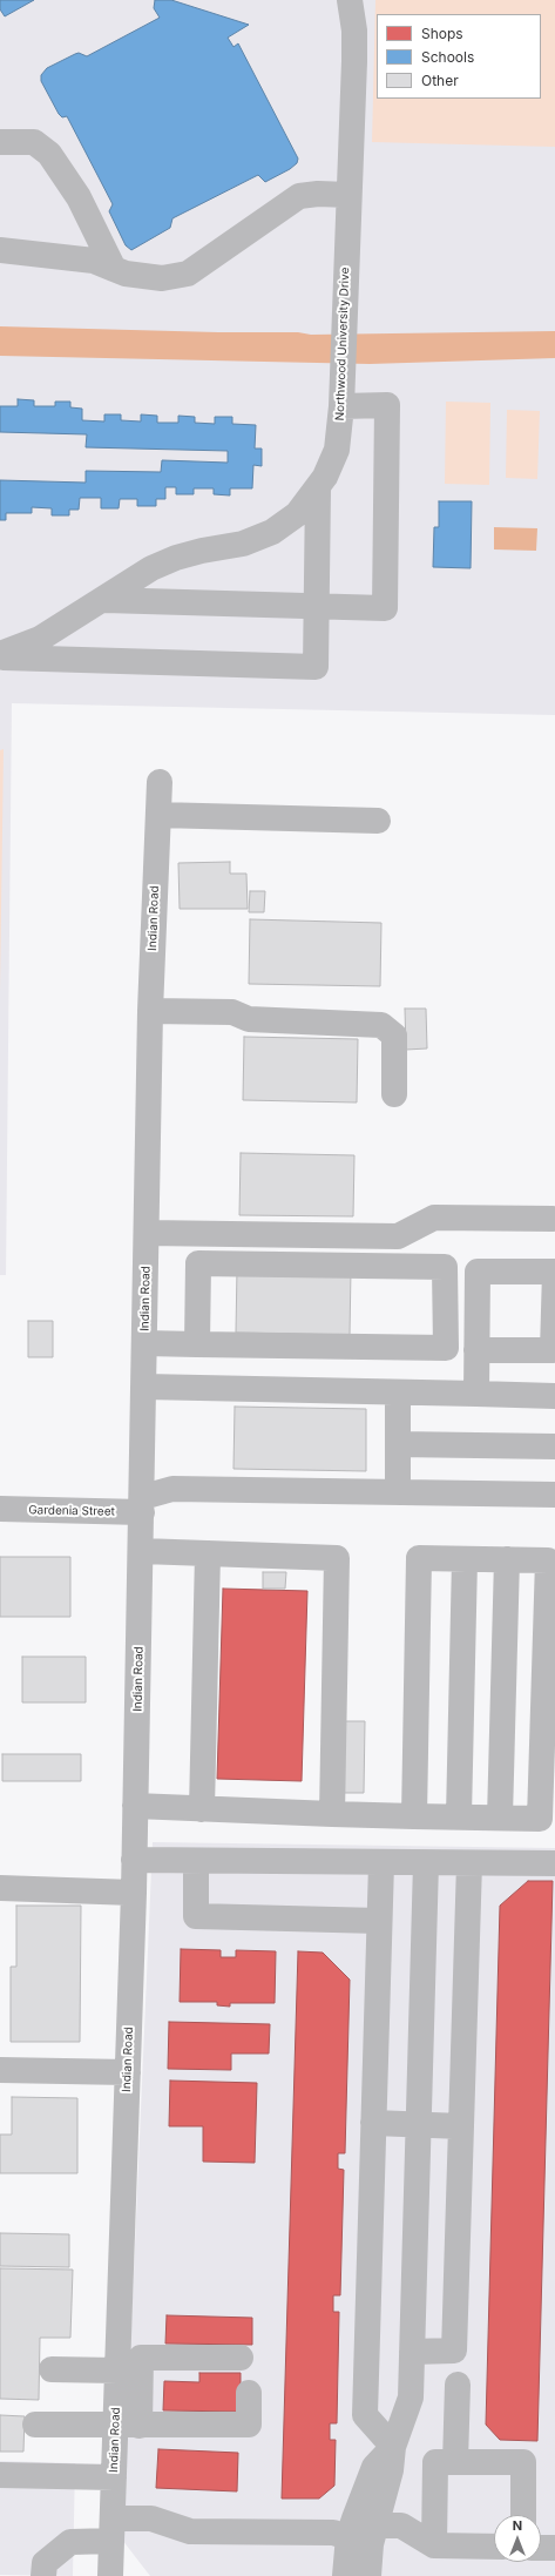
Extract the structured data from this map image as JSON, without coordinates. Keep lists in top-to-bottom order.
{
  "streets": {
    "street": ["Northwood University Drive", "Indian Road", "Gardenia Street"]
  },
  "crossings": [
    ["Indian Road", "Gardenia Street"]
  ],
  "legend": ["Shops", "Schools", "Other"],
  "north": "top"
}
